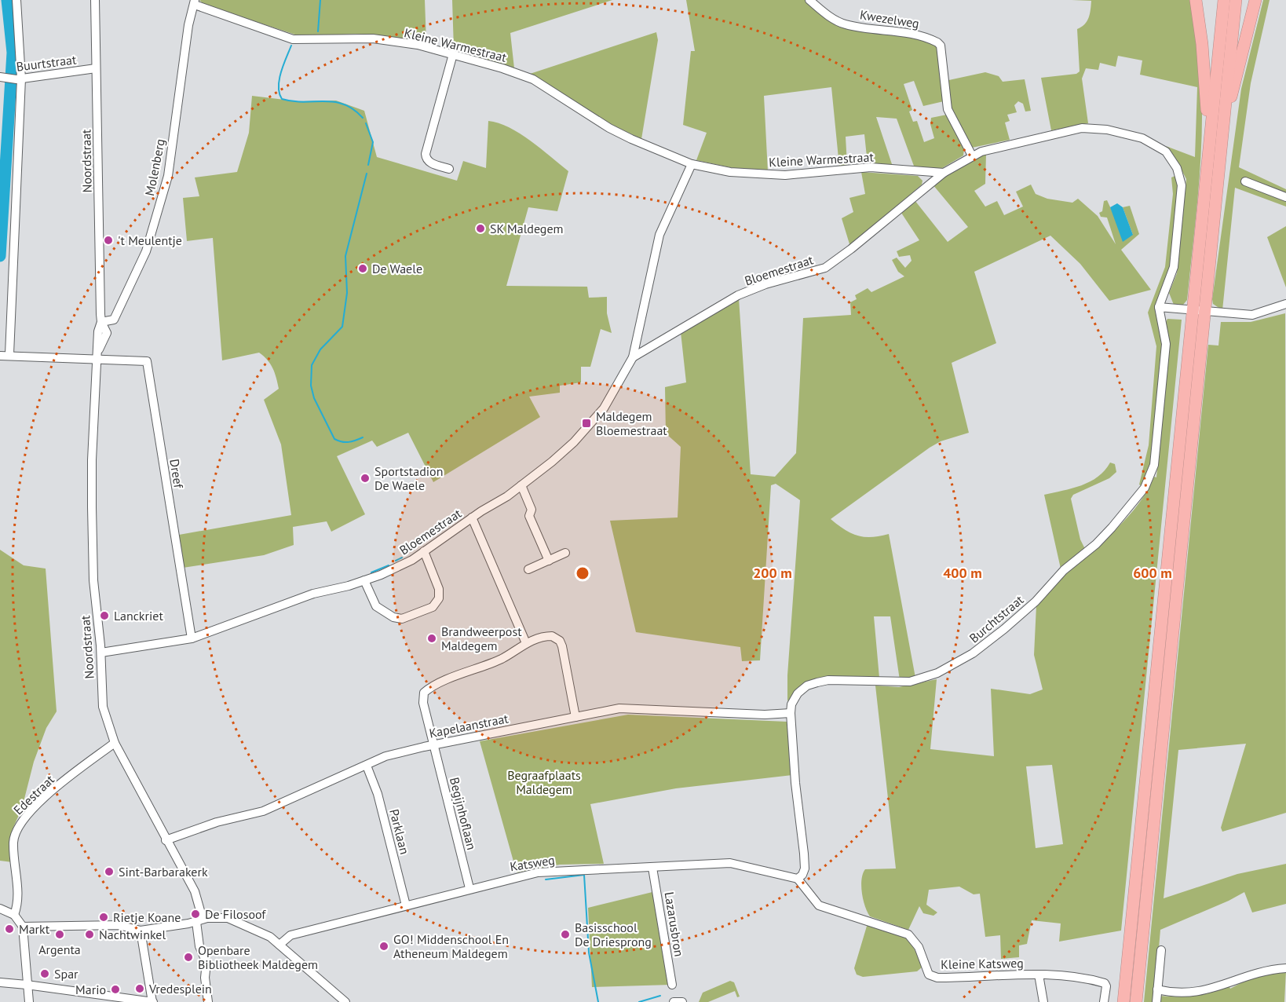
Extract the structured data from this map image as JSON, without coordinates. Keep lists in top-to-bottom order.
{
  "streets": {
    "street": [
      "Kwezelweg",
      "Kleine Warmestraat",
      "Buurtstraat",
      "Noordstraat",
      "Molenberg",
      "Bloemestraat",
      "Dreef",
      "Burchtstraat",
      "Kapelaanstraat",
      "Edestraat",
      "Begijnhoflaan",
      "Parklaan",
      "Katsweg",
      "Lazarusbron",
      "Kleine Katsweg"
    ]
  },
  "crossings": [
    ["Kleine Warmestraat", "Molenberg"],
    ["Kleine Warmestraat", "Bloemestraat"],
    ["Buurtstraat", "Noordstraat"],
    ["Noordstraat", "Molenberg"],
    ["Noordstraat", "Bloemestraat"],
    ["Noordstraat", "Dreef"],
    ["Noordstraat", "Kapelaanstraat"],
    ["Noordstraat", "Edestraat"],
    ["Bloemestraat", "Dreef"],
    ["Burchtstraat", "Kapelaanstraat"],
    ["Burchtstraat", "Katsweg"],
    ["Burchtstraat", "Kleine Katsweg"],
    ["Kapelaanstraat", "Begijnhoflaan"],
    ["Kapelaanstraat", "Parklaan"],
    ["Begijnhoflaan", "Katsweg"],
    ["Parklaan", "Katsweg"],
    ["Katsweg", "Lazarusbron"],
    ["Katsweg", "Kleine Katsweg"]
  ],
  "parks": ["Begraafplaats Maldegem"],
  "places": {
    "other": [
      "SK Maldegem",
      "'t Meulentje",
      "De Waele",
      "Sportstadion De Waele",
      "Lanckriet",
      "Brandweerpost Maldegem",
      "Sint-Barbarakerk",
      "De Filosoof",
      "Rietje Koane",
      "Markt",
      "Argenta",
      "Nachtwinkel",
      "Basisschool De Driesprong",
      "GO! Middenschool En Atheneum Maldegem",
      "Openbare Bibliotheek Maldegem",
      "Spar",
      "Vredesplein",
      "Mario"
    ],
    "transit": ["Maldegem Bloemestraat"]
  },
  "rings": ["200 m", "400 m", "600 m"]
}
